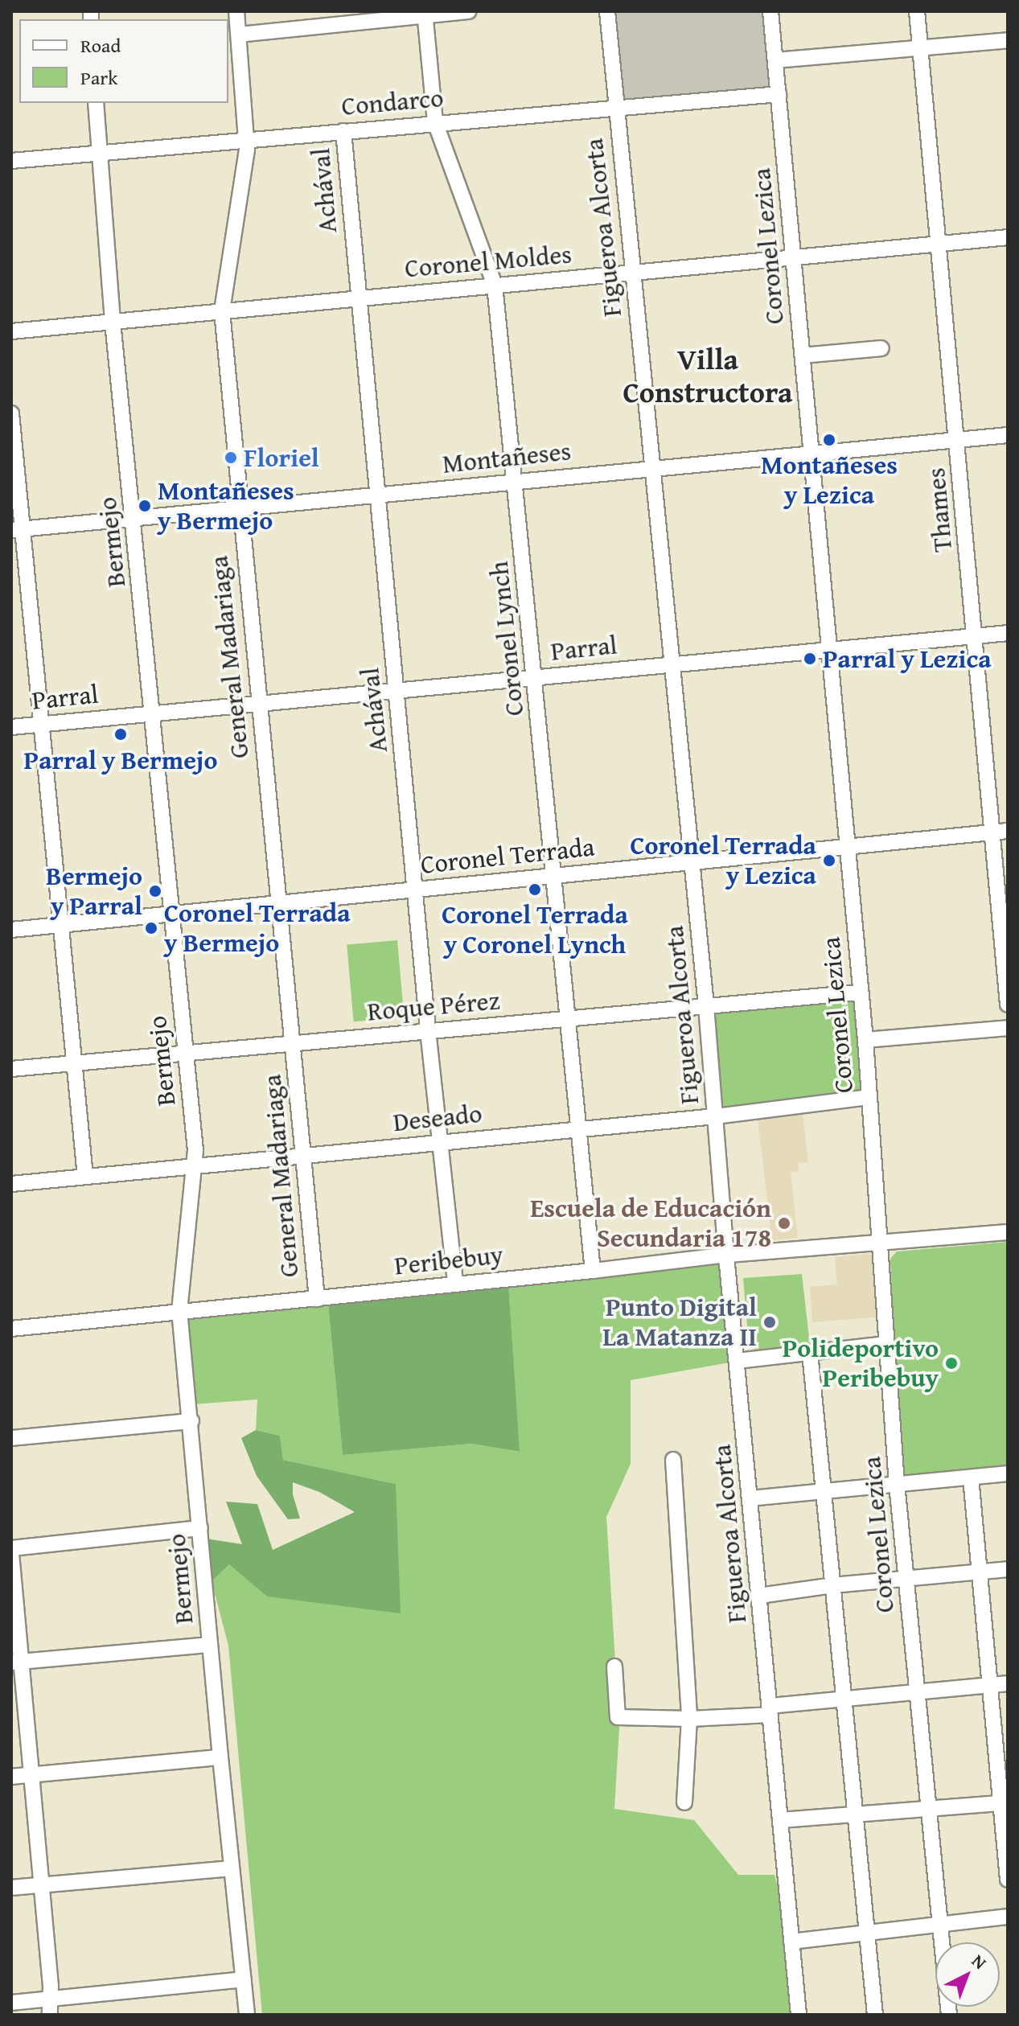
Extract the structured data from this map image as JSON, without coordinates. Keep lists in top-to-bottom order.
{
  "streets": {
    "street": [
      "Condarco",
      "Achával",
      "Figueroa Alcorta",
      "Coronel Lezica",
      "Coronel Moldes",
      "Montañeses",
      "Thames",
      "Bermejo",
      "Coronel Lynch",
      "Parral",
      "General Madariaga",
      "Coronel Terrada",
      "Roque Pérez",
      "Deseado",
      "Peribebuy"
    ]
  },
  "crossings": [
    ["Condarco", "Achával"],
    ["Condarco", "Figueroa Alcorta"],
    ["Condarco", "Coronel Lezica"],
    ["Condarco", "Bermejo"],
    ["Condarco", "Coronel Lynch"],
    ["Condarco", "General Madariaga"],
    ["Achával", "Coronel Moldes"],
    ["Achával", "Montañeses"],
    ["Achával", "Parral"],
    ["Achával", "Coronel Terrada"],
    ["Achával", "Roque Pérez"],
    ["Achával", "Deseado"],
    ["Achával", "Peribebuy"],
    ["Figueroa Alcorta", "Coronel Moldes"],
    ["Figueroa Alcorta", "Montañeses"],
    ["Figueroa Alcorta", "Parral"],
    ["Figueroa Alcorta", "Coronel Terrada"],
    ["Figueroa Alcorta", "Roque Pérez"],
    ["Figueroa Alcorta", "Deseado"],
    ["Figueroa Alcorta", "Peribebuy"],
    ["Coronel Lezica", "Coronel Moldes"],
    ["Coronel Lezica", "Montañeses"],
    ["Coronel Lezica", "Parral"],
    ["Coronel Lezica", "Coronel Terrada"],
    ["Coronel Lezica", "Roque Pérez"],
    ["Coronel Lezica", "Deseado"],
    ["Coronel Lezica", "Peribebuy"],
    ["Coronel Moldes", "Thames"],
    ["Coronel Moldes", "Bermejo"],
    ["Coronel Moldes", "Coronel Lynch"],
    ["Coronel Moldes", "General Madariaga"],
    ["Montañeses", "Thames"],
    ["Montañeses", "Bermejo"],
    ["Montañeses", "Coronel Lynch"],
    ["Montañeses", "General Madariaga"],
    ["Thames", "Parral"],
    ["Thames", "Coronel Terrada"],
    ["Bermejo", "Parral"],
    ["Bermejo", "Coronel Terrada"],
    ["Bermejo", "Roque Pérez"],
    ["Bermejo", "Deseado"],
    ["Bermejo", "Peribebuy"],
    ["Coronel Lynch", "Parral"],
    ["Coronel Lynch", "Coronel Terrada"],
    ["Coronel Lynch", "Roque Pérez"],
    ["Coronel Lynch", "Deseado"],
    ["Coronel Lynch", "Peribebuy"],
    ["Parral", "General Madariaga"],
    ["General Madariaga", "Coronel Terrada"],
    ["General Madariaga", "Roque Pérez"],
    ["General Madariaga", "Deseado"],
    ["General Madariaga", "Peribebuy"]
  ],
  "districts": ["Villa Constructora"],
  "places": [
    "Montañeses y Lezica",
    "Floriel",
    "Montañeses y Bermejo",
    "Parral y Lezica",
    "Parral y Bermejo",
    "Coronel Terrada y Lezica",
    "Coronel Terrada y Coronel Lynch",
    "Bermejo y Parral",
    "Coronel Terrada y Bermejo",
    "Escuela de Educación Secundaria 178",
    "Punto Digital La Matanza II",
    "Polideportivo Peribebuy"
  ],
  "legend": ["Road", "Park"],
  "north": "top right"
}
